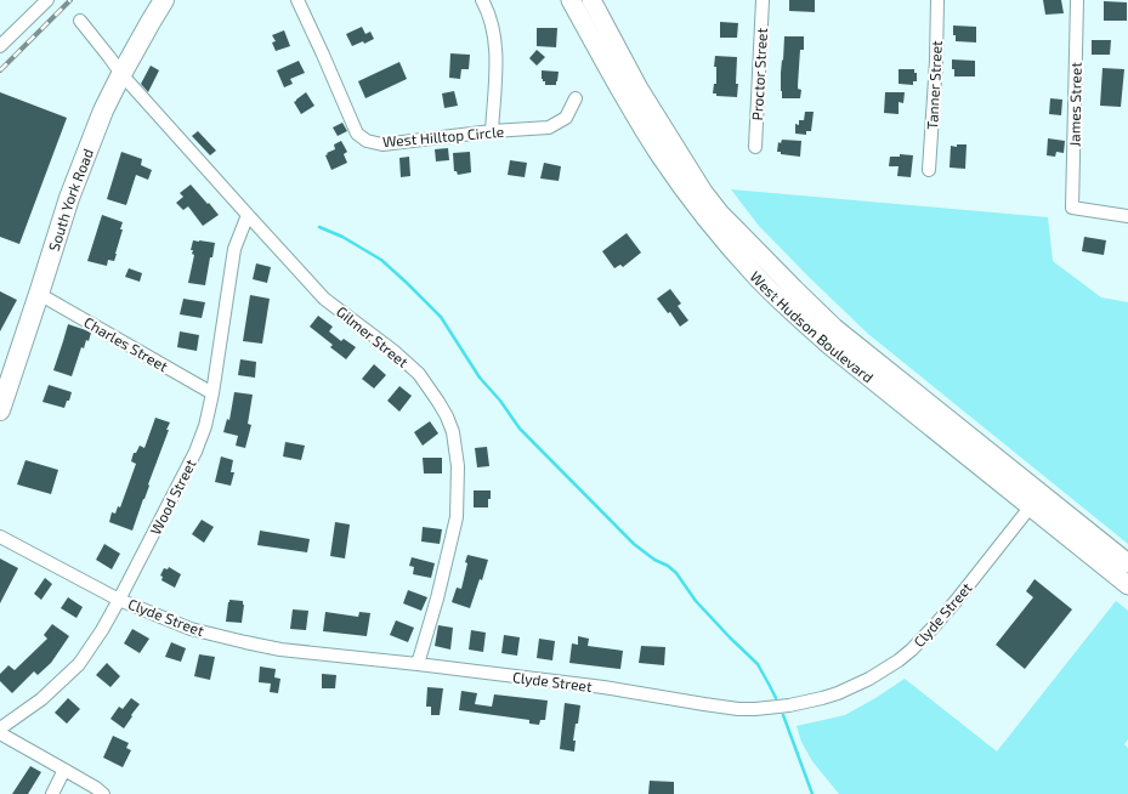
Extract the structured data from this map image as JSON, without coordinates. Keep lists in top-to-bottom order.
{
  "streets": {
    "main road": ["South York Road", "West Hudson Boulevard"],
    "street": [
      "Proctor Street",
      "Tanner Street",
      "James Street",
      "West Hilltop Circle",
      "Gilmer Street",
      "Charles Street",
      "Wood Street",
      "Clyde Street"
    ]
  },
  "crossings": [
    ["South York Road", "Gilmer Street"],
    ["South York Road", "Charles Street"],
    ["West Hudson Boulevard", "Clyde Street"],
    ["Gilmer Street", "Wood Street"],
    ["Gilmer Street", "Clyde Street"],
    ["Charles Street", "Wood Street"],
    ["Wood Street", "Clyde Street"]
  ]
}
